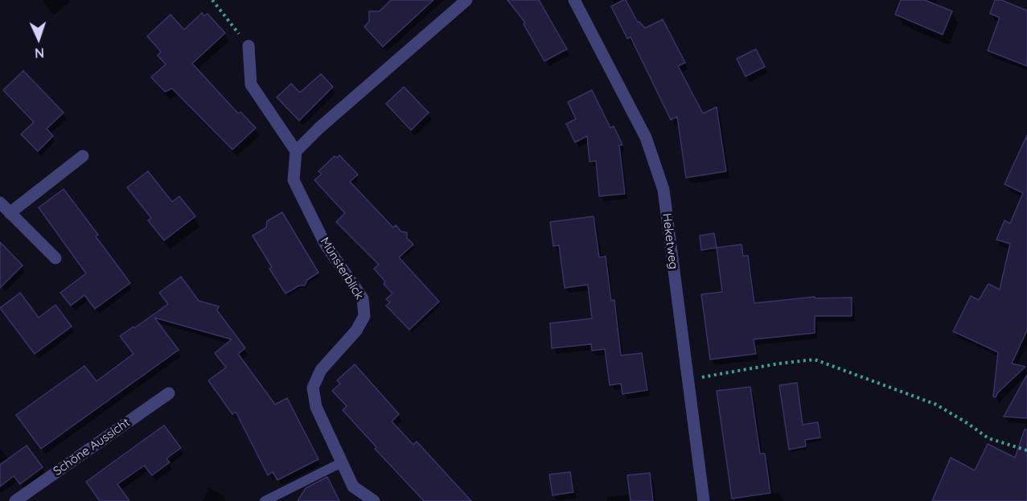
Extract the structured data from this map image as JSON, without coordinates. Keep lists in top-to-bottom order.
{
  "streets": {
    "street": ["Heketweg", "Münsterblick", "Schöne Aussicht"]
  },
  "north": "bottom"
}
